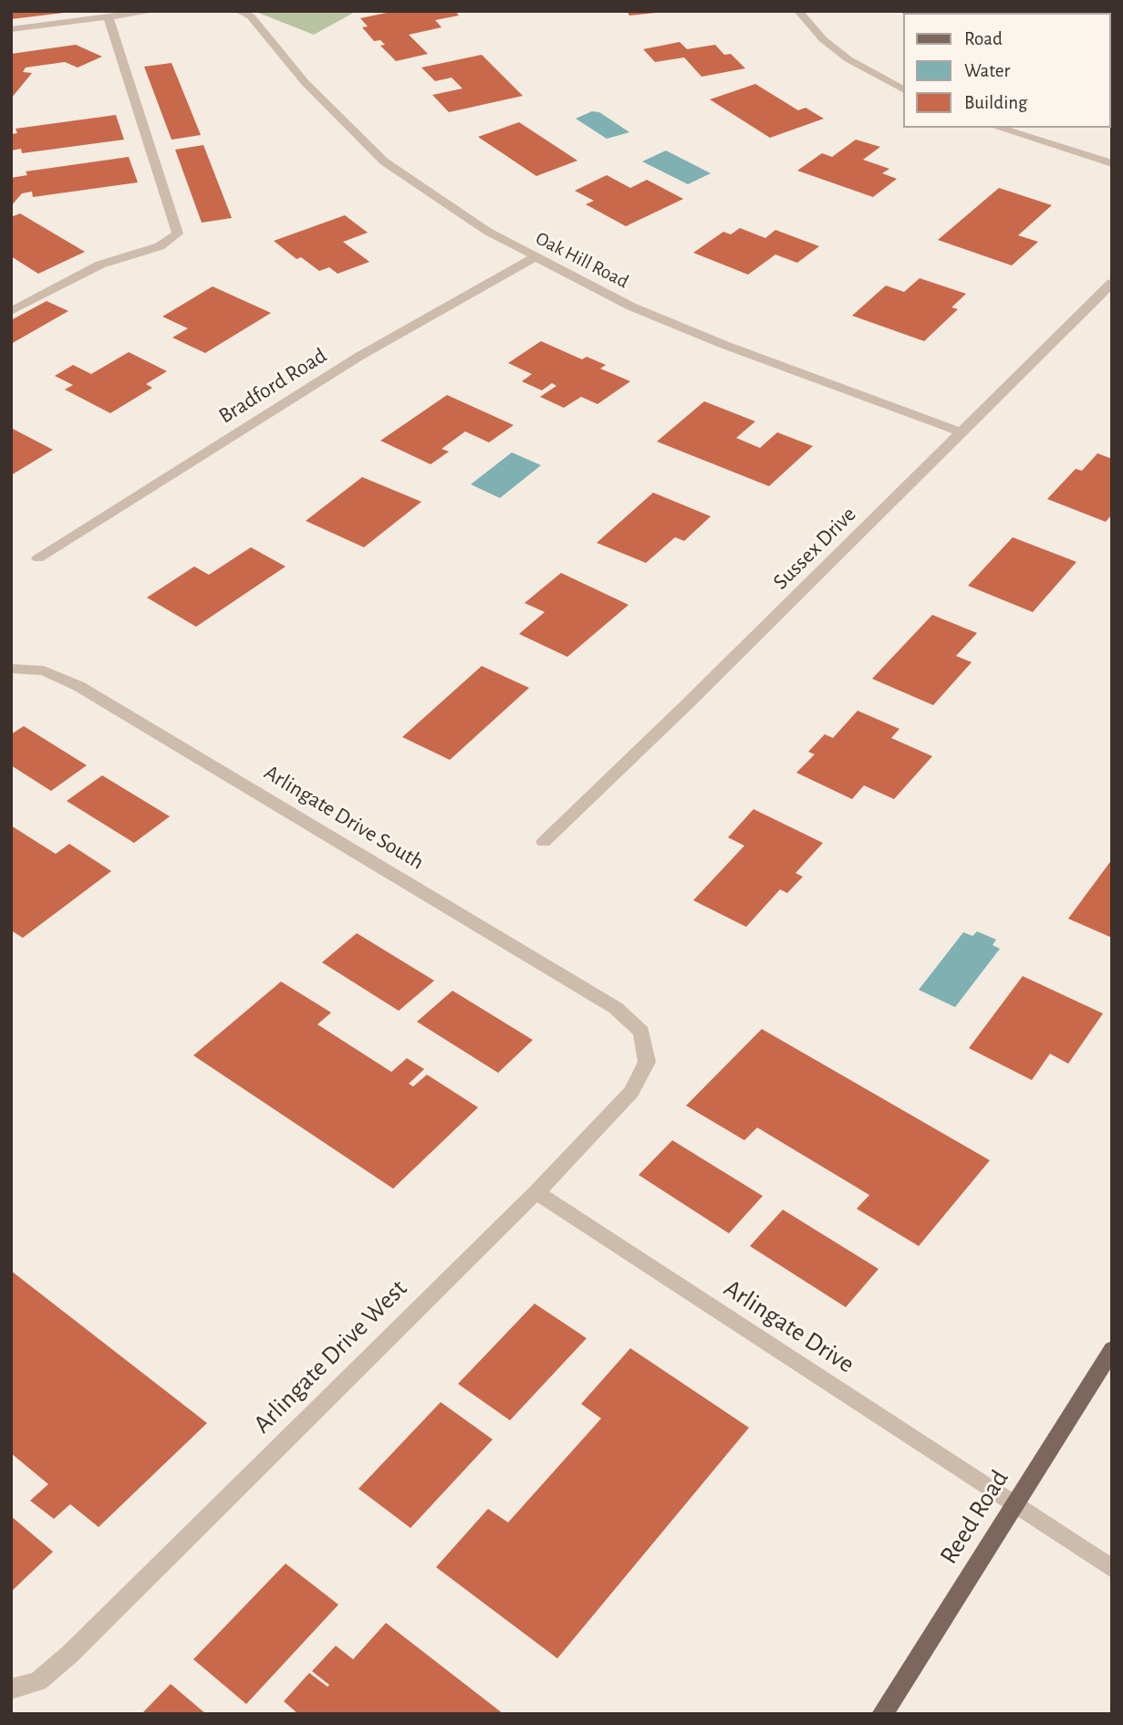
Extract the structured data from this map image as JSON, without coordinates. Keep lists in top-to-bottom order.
{
  "streets": {
    "main road": ["Reed Road"],
    "street": [
      "Oak Hill Road",
      "Bradford Road",
      "Sussex Drive",
      "Arlingate Drive South",
      "Arlingate Drive",
      "Arlingate Drive West"
    ]
  },
  "crossings": [
    ["Oak Hill Road", "Bradford Road"],
    ["Oak Hill Road", "Sussex Drive"],
    ["Arlingate Drive South", "Arlingate Drive West"],
    ["Arlingate Drive", "Arlingate Drive West"],
    ["Arlingate Drive", "Reed Road"]
  ],
  "legend": ["Road", "Water", "Building"]
}
